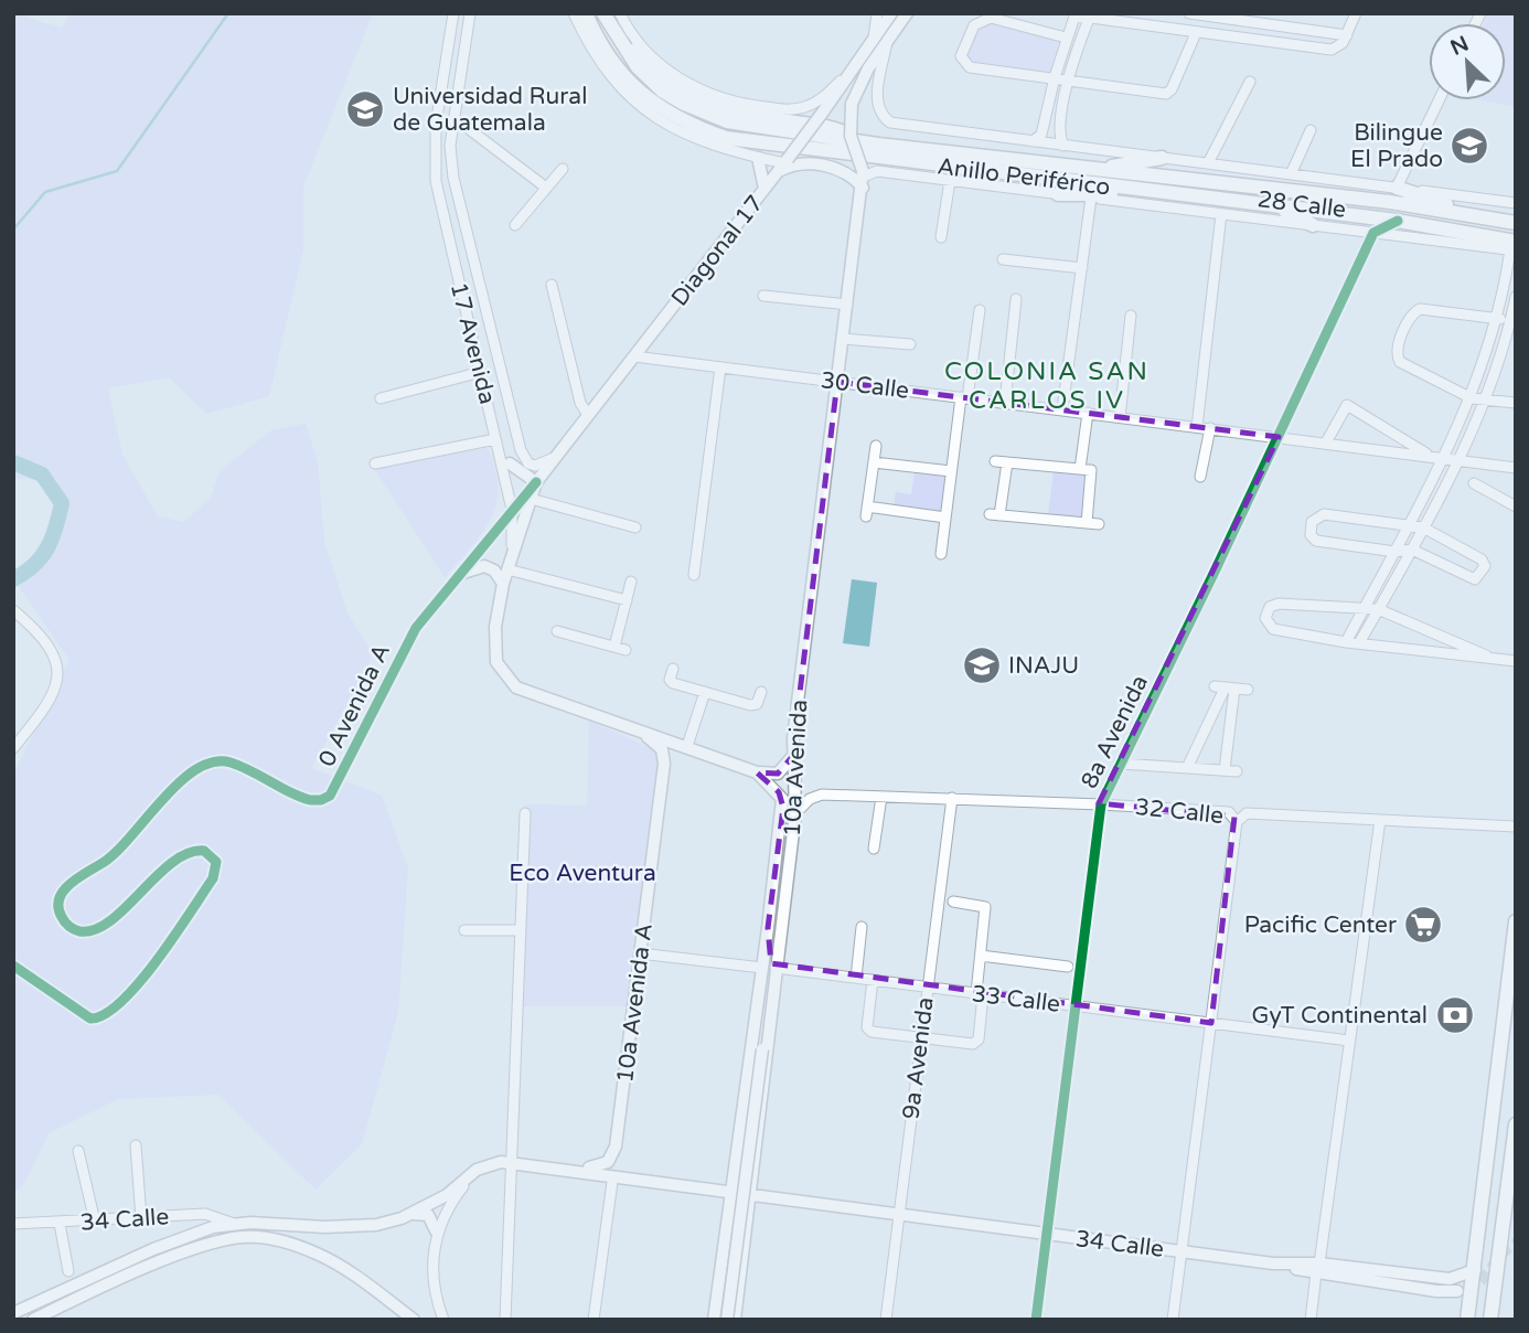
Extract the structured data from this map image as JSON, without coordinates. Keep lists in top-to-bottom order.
{
  "streets": {
    "highway": ["Anillo Periférico"],
    "main road": [
      "Diagonal 17",
      "17 Avenida",
      "10a Avenida",
      "10a Avenida A",
      "34 Calle"
    ],
    "street": [
      "28 Calle",
      "30 Calle",
      "0 Avenida A",
      "8a Avenida",
      "32 Calle",
      "33 Calle",
      "9a Avenida"
    ]
  },
  "crossings": [
    ["Anillo Periférico", "28 Calle"],
    ["28 Calle", "8a Avenida"],
    ["28 Calle", "10a Avenida"],
    ["Diagonal 17", "17 Avenida"],
    ["Diagonal 17", "30 Calle"],
    ["Diagonal 17", "0 Avenida A"],
    ["17 Avenida", "0 Avenida A"],
    ["17 Avenida", "10a Avenida A"],
    ["30 Calle", "8a Avenida"],
    ["30 Calle", "10a Avenida"],
    ["8a Avenida", "32 Calle"],
    ["8a Avenida", "33 Calle"],
    ["8a Avenida", "34 Calle"],
    ["10a Avenida", "32 Calle"],
    ["10a Avenida", "33 Calle"],
    ["10a Avenida", "34 Calle"],
    ["32 Calle", "9a Avenida"],
    ["33 Calle", "10a Avenida A"],
    ["33 Calle", "9a Avenida"],
    ["10a Avenida A", "34 Calle"],
    ["9a Avenida", "34 Calle"]
  ],
  "districts": ["COLONIA SAN CARLOS IV"],
  "parks": ["Eco Aventura"],
  "places": {
    "school or university": ["Universidad Rural de Guatemala", "Bilingue El Prado", "INAJU"],
    "supermarket": ["Pacific Center"],
    "bank": ["GyT Continental"]
  },
  "north": "top left"
}
